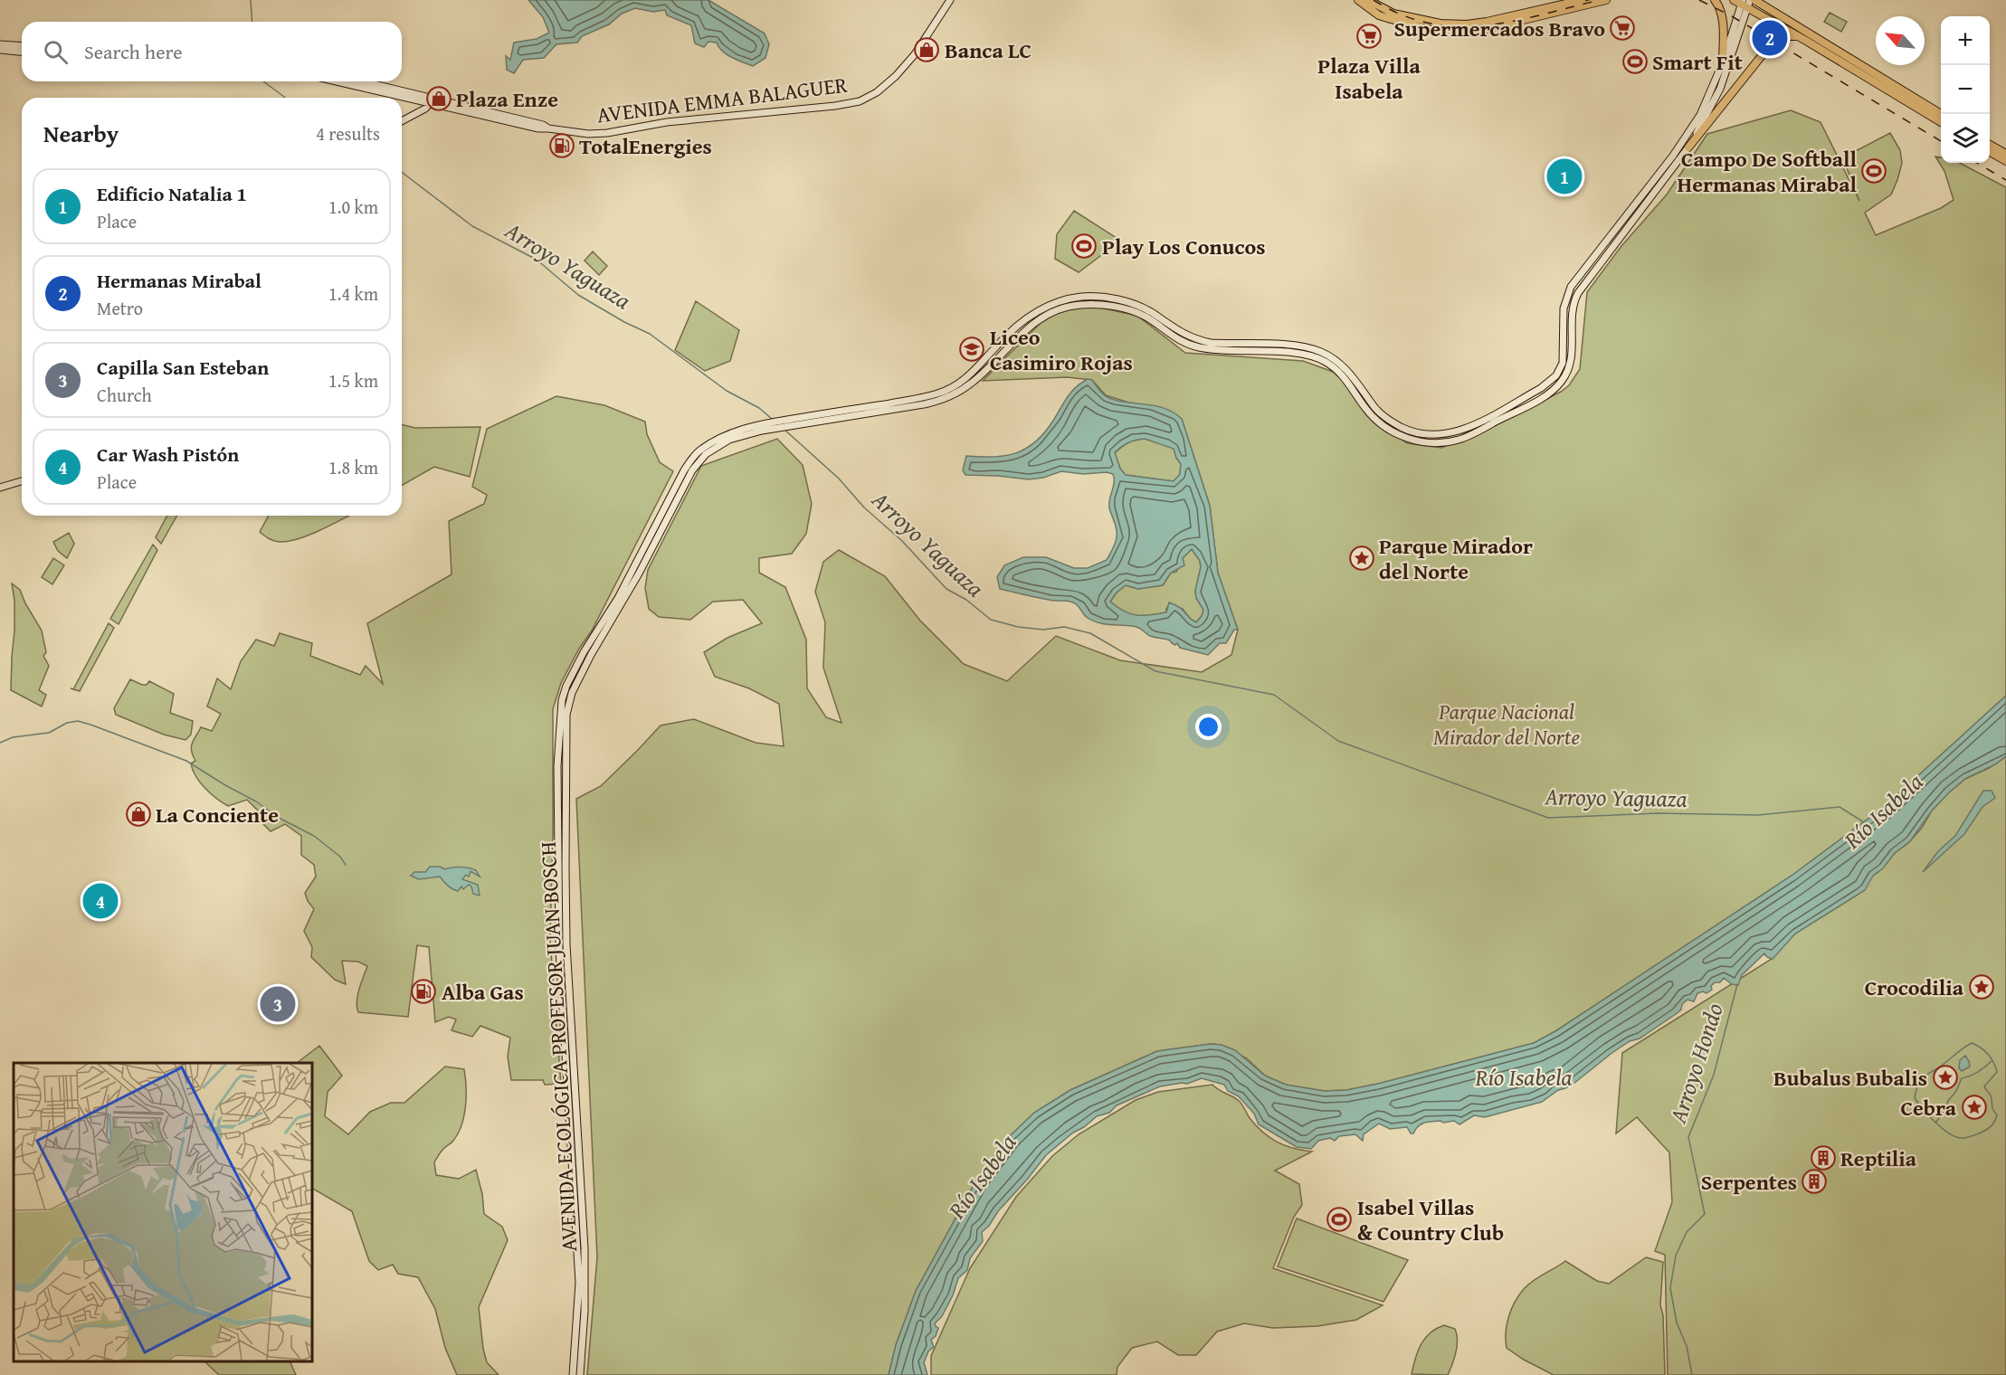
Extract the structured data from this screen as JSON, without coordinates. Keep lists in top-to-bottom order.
{
  "streets": {
    "street": ["AVENIDA EMMA BALAGUER", "AVENIDA ECOLÓGICA PROFESOR JUAN BOSCH"]
  },
  "water": ["Arroyo Yaguaza", "Río Isabela", "Arroyo Hondo"],
  "parks": ["Parque Nacional Mirador del Norte"],
  "places": {
    "supermarket": ["Supermercados Bravo", "Plaza Villa Isabela"],
    "shop": ["Banca LC", "Plaza Enze", "La Conciente"],
    "sports": [
      "Smart Fit",
      "Campo De Softball Hermanas Mirabal",
      "Play Los Conucos",
      "Isabel Villas & Country Club"
    ],
    "fuel station": ["TotalEnergies", "Alba Gas"],
    "school or university": ["Liceo Casimiro Rojas"],
    "place": [
      "Parque Mirador del Norte",
      "Crocodilia",
      "Bubalus Bubalis",
      "Cebra"
    ],
    "building": ["Reptilia", "Serpentes"]
  },
  "north": "top left",
  "page": {
    "map_buttons": ["+", "−"],
    "pins": [
      "2",
      "1",
      "4",
      "3"
    ],
    "search": "Search here",
    "heading": ["Nearby", "4 results"],
    "list": [
      {
        "mark": "1",
        "name": "Edificio Natalia 1",
        "note": "Place",
        "value": "1.0 km"
      },
      {
        "mark": "2",
        "name": "Hermanas Mirabal",
        "note": "Metro",
        "value": "1.4 km"
      },
      {
        "mark": "3",
        "name": "Capilla San Esteban",
        "note": "Church",
        "value": "1.5 km"
      },
      {
        "mark": "4",
        "name": "Car Wash Pistón",
        "note": "Place",
        "value": "1.8 km"
      }
    ]
  }
}
